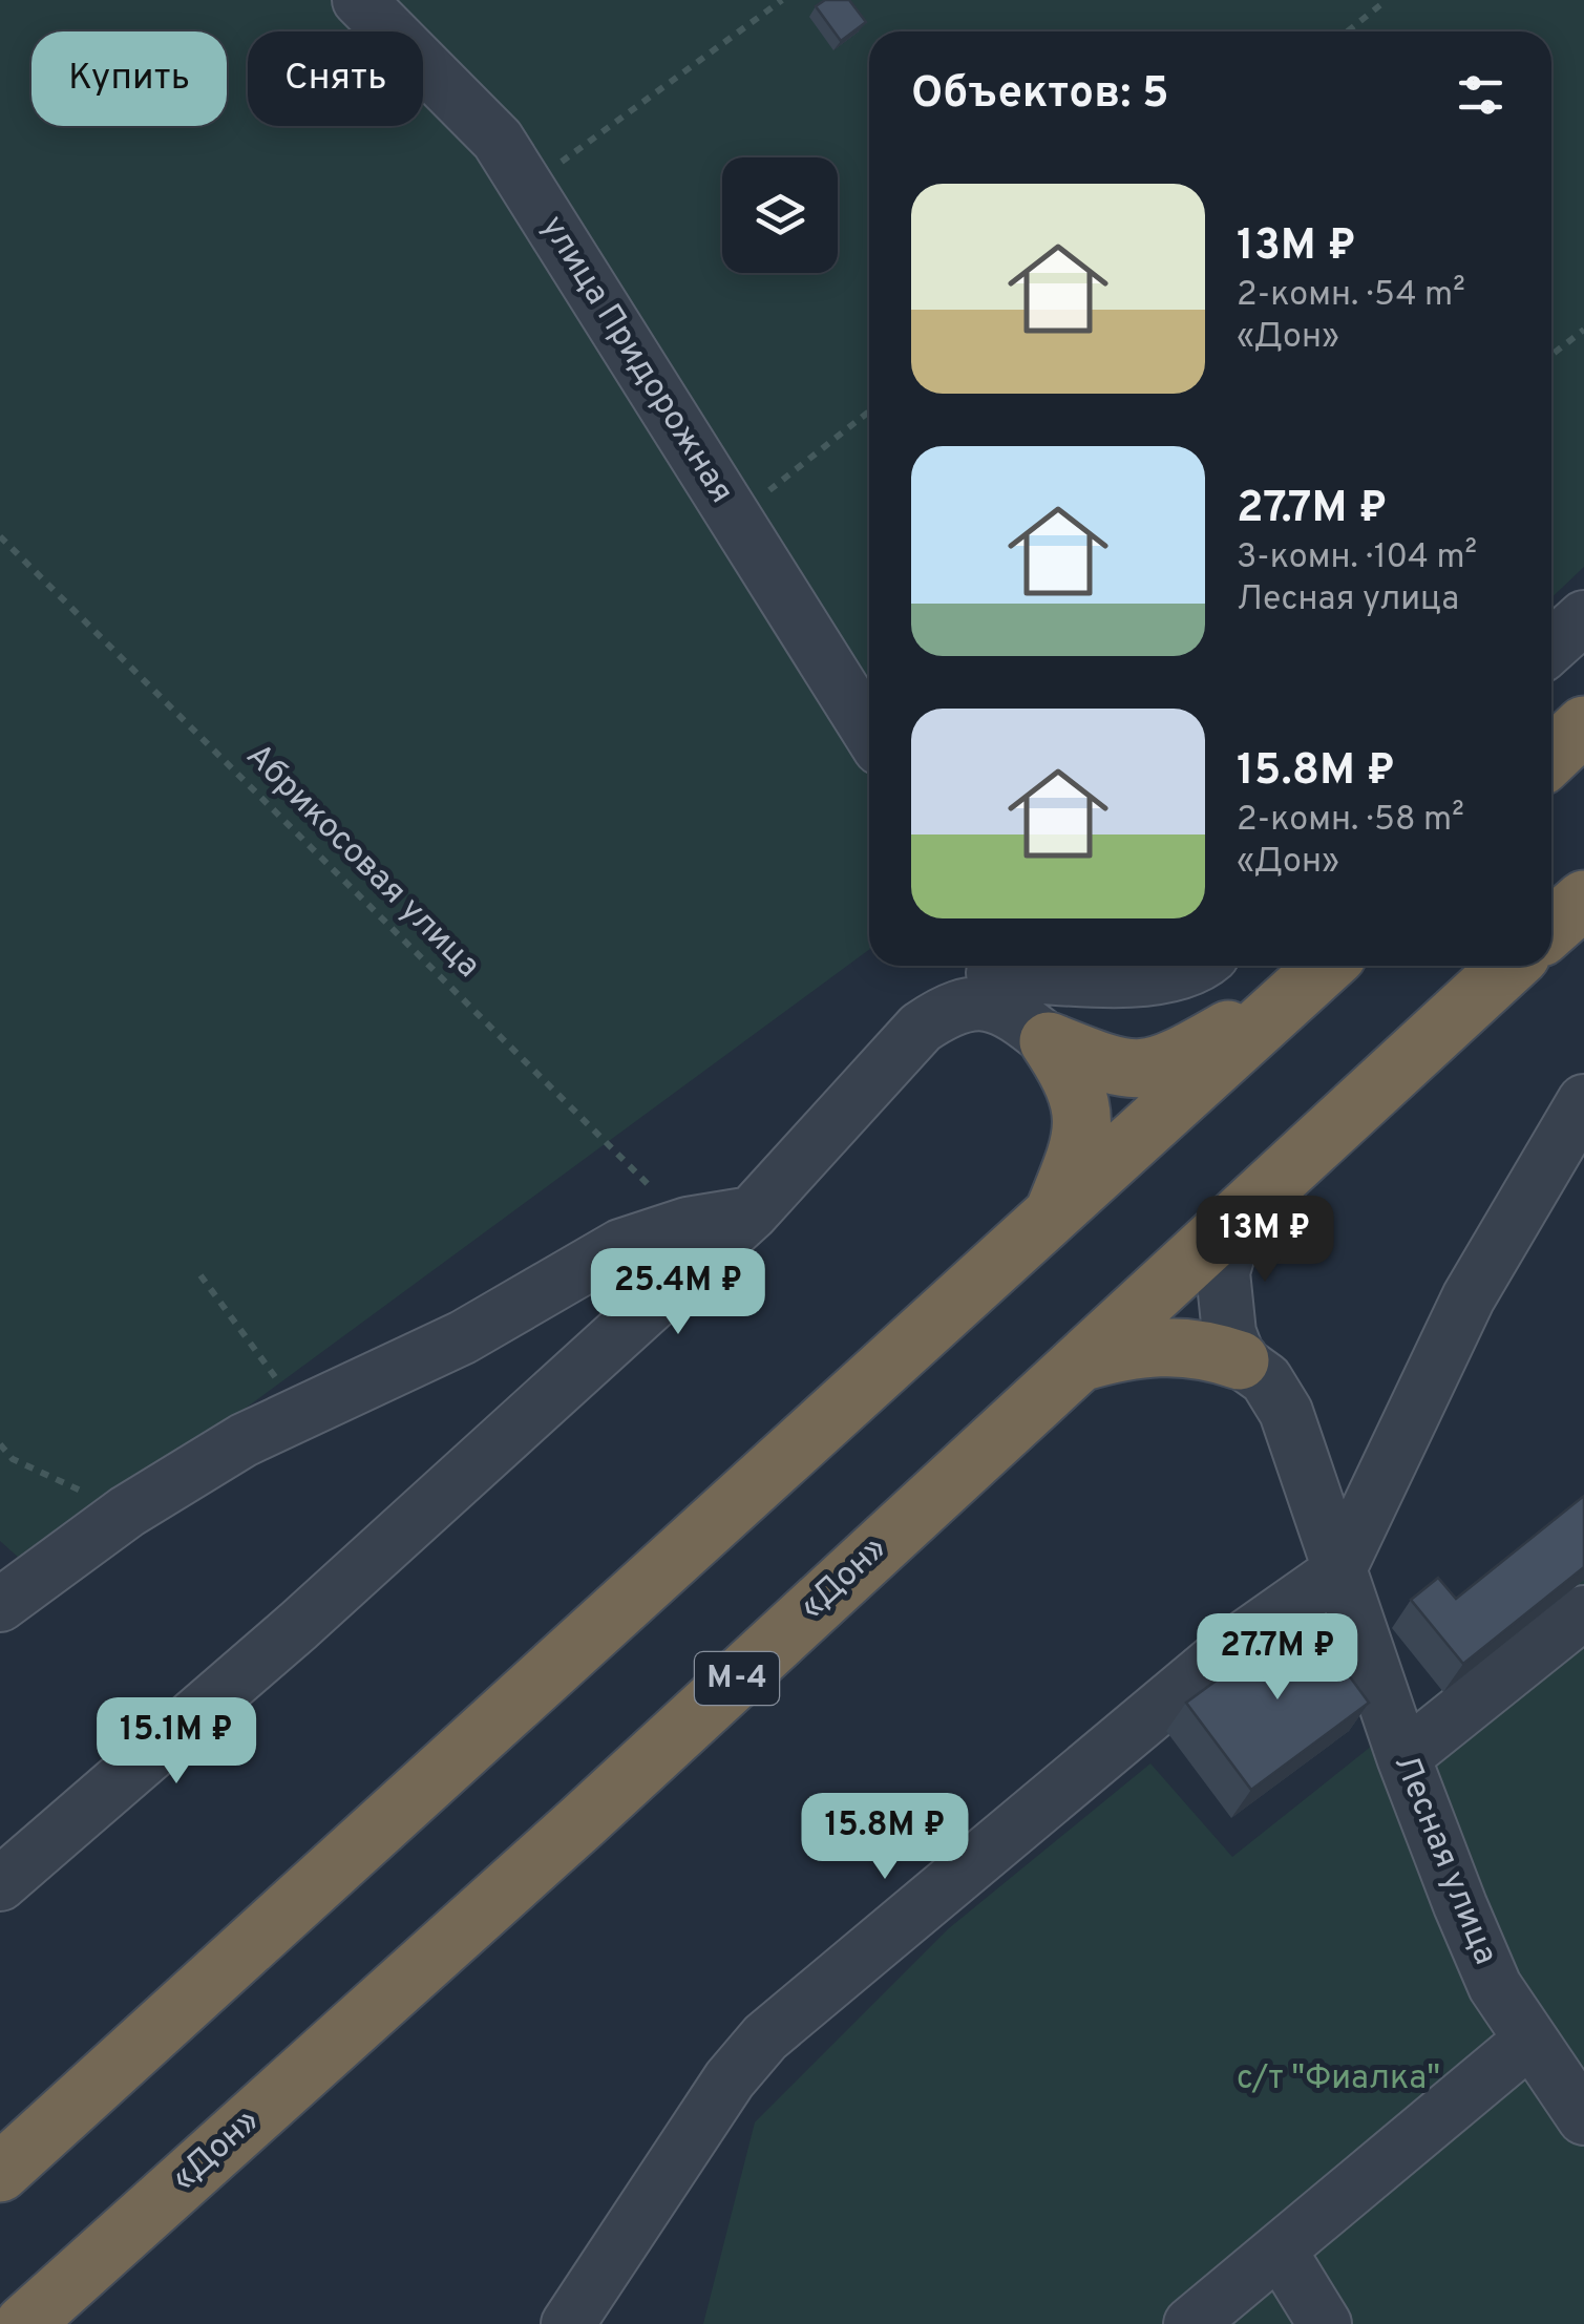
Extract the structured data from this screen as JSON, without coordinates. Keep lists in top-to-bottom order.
{
  "streets": {
    "highway": ["«Дон»", "М-4"],
    "street": ["улица Придорожная", "Лесная улица"],
    "path": ["Абрикосовая улица"]
  },
  "parks": ["с/т \"Фиалка\""],
  "page": {
    "chip": ["Купить", "Снять"],
    "heading": "Объектов: 5",
    "list": [
      {
        "name": "13M ₽",
        "note": "2-комн. · 54 m² · «Дон»"
      },
      {
        "name": "27.7M ₽",
        "note": "3-комн. · 104 m² · Лесная улица"
      },
      {
        "name": "15.8M ₽",
        "note": "2-комн. · 58 m² · «Дон»"
      }
    ],
    "price": [
      "13M ₽",
      "25.4M ₽",
      "27.7M ₽",
      "15.1M ₽",
      "15.8M ₽"
    ]
  }
}
